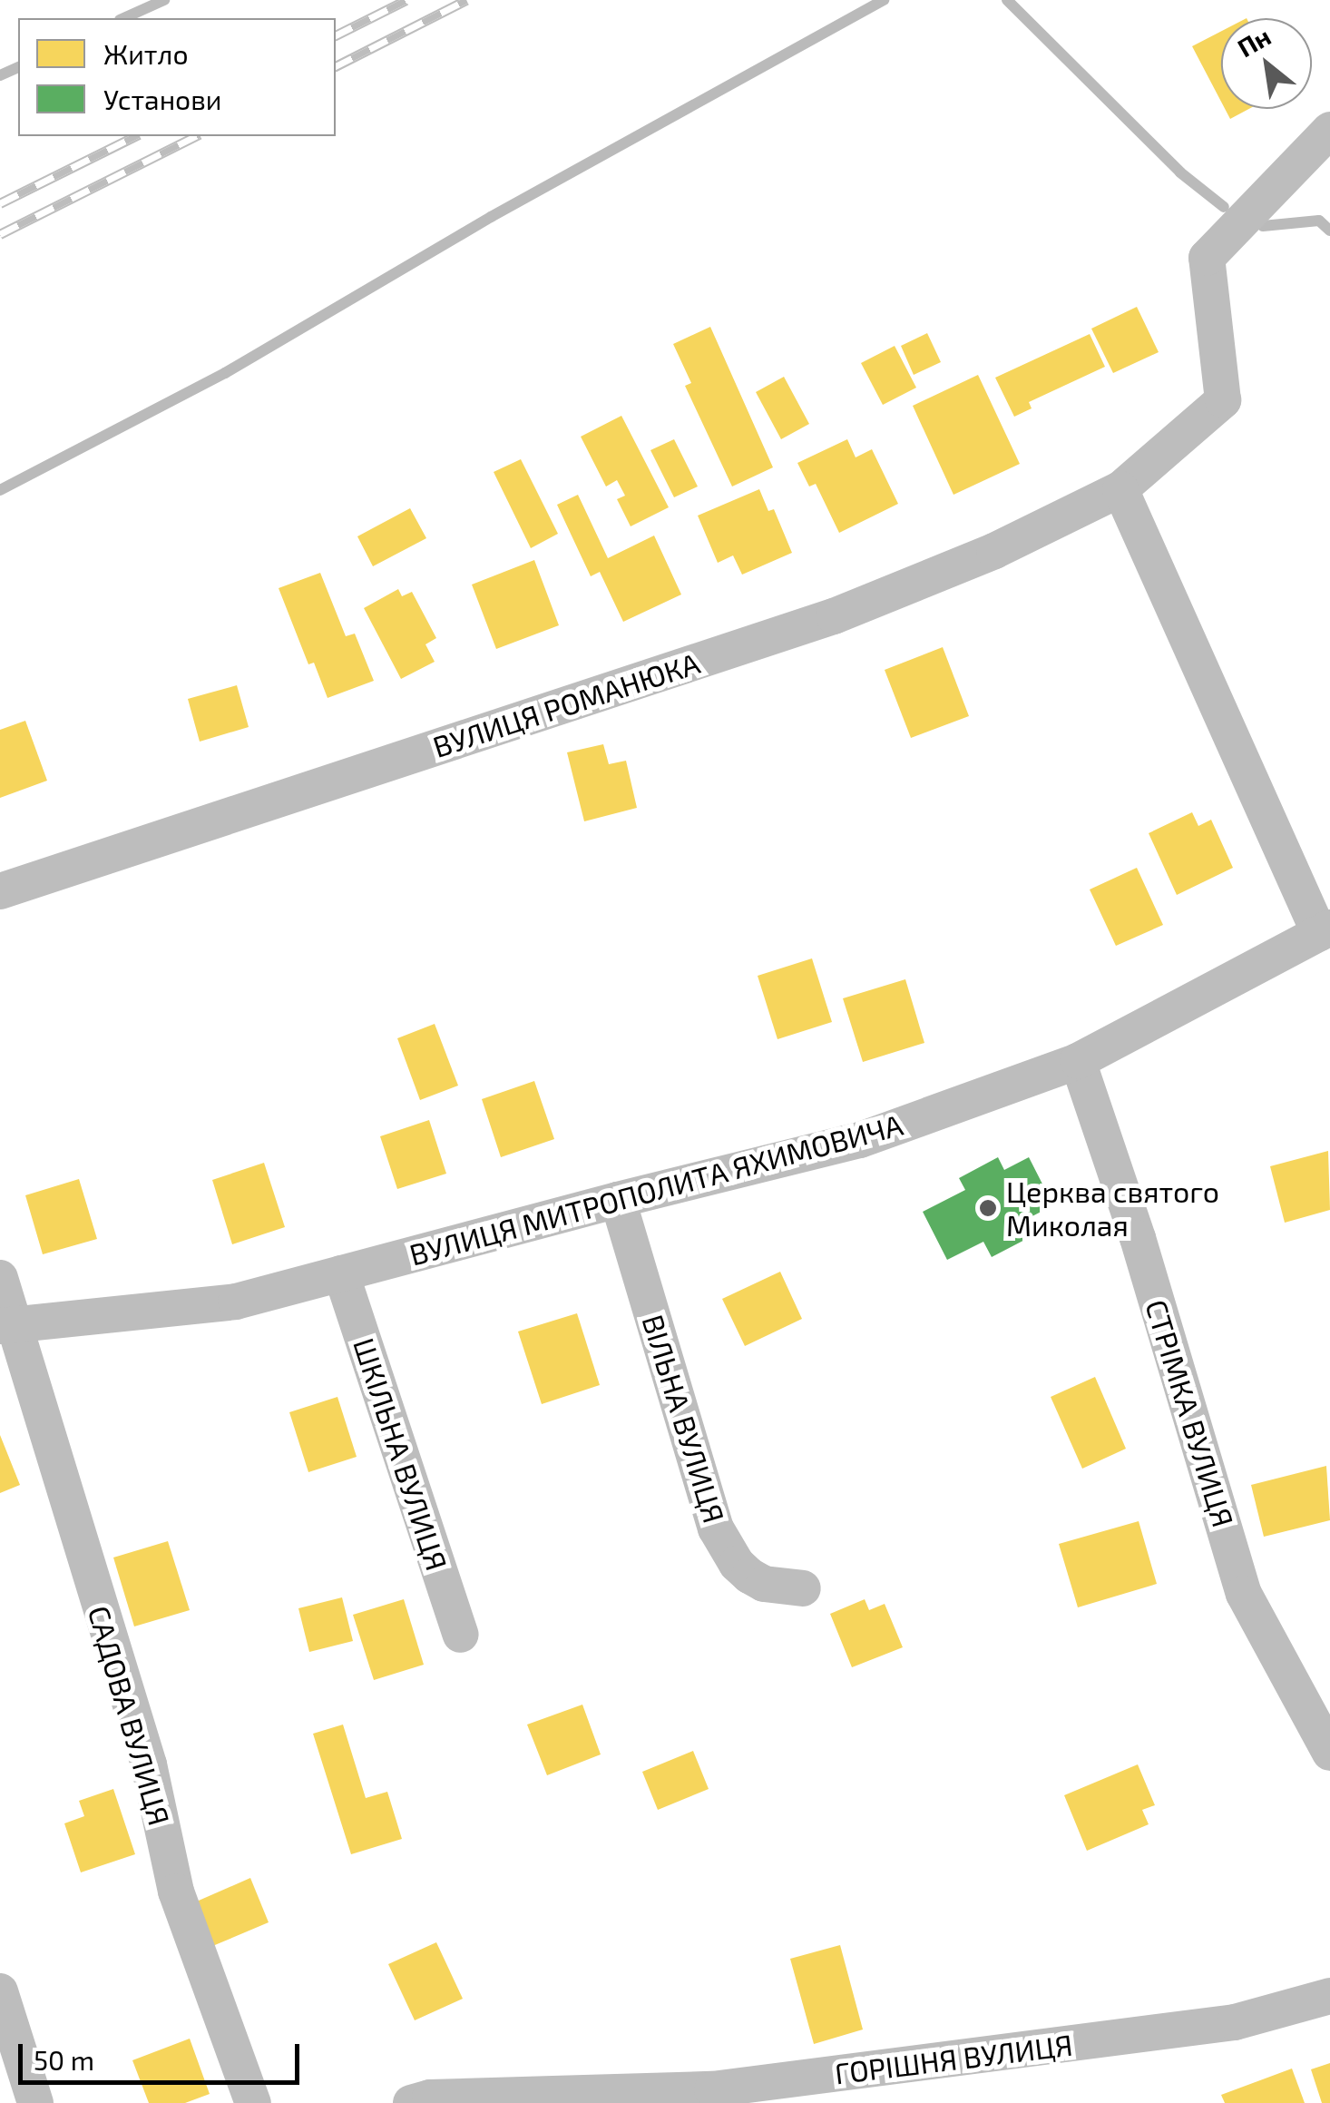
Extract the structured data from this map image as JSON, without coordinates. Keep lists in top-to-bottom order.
{
  "streets": {
    "street": [
      "ВУЛИЦЯ РОМАНЮКА",
      "ВУЛИЦЯ МИТРОПОЛИТА ЯХИМОВИЧА",
      "СТРІМКА ВУЛИЦЯ",
      "ВІЛЬНА ВУЛИЦЯ",
      "ШКІЛЬНА ВУЛИЦЯ",
      "САДОВА ВУЛИЦЯ",
      "ГОРІШНЯ ВУЛИЦЯ"
    ]
  },
  "crossings": [
    ["ВУЛИЦЯ МИТРОПОЛИТА ЯХИМОВИЧА", "СТРІМКА ВУЛИЦЯ"],
    ["ВУЛИЦЯ МИТРОПОЛИТА ЯХИМОВИЧА", "ВІЛЬНА ВУЛИЦЯ"],
    ["ВУЛИЦЯ МИТРОПОЛИТА ЯХИМОВИЧА", "ШКІЛЬНА ВУЛИЦЯ"],
    ["ВУЛИЦЯ МИТРОПОЛИТА ЯХИМОВИЧА", "САДОВА ВУЛИЦЯ"]
  ],
  "places": ["Церква святого Миколая"],
  "legend": ["Житло", "Установи"],
  "scale_bar": "50 m",
  "north": "top left"
}
